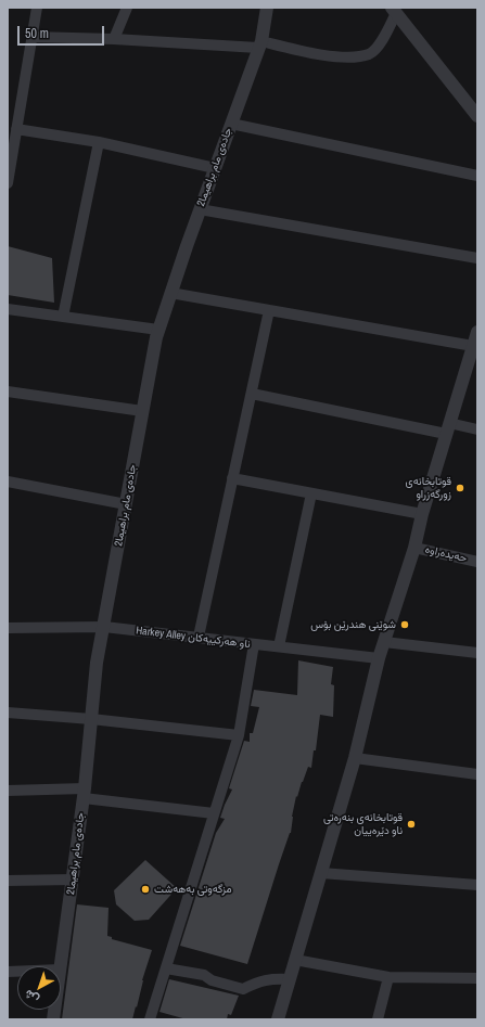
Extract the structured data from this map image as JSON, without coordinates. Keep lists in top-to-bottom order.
{
  "streets": {
    "street": ["جادەی مام براهیما2", "حەیدەراوە", "Harkey Alley ناو هەركييەكان"]
  },
  "crossings": [
    ["جادەی مام براهیما2", "Harkey Alley ناو هەركييەكان"]
  ],
  "places": [
    "قوتابخانەی زورگەزراو",
    "شوێنی هندرێن بۆس",
    "قوتابخانەى بنەرەتى ناو دێرەييان",
    "مزگەوتی بەهەشت"
  ],
  "scale_bar": "50 m",
  "north": "bottom left"
}
